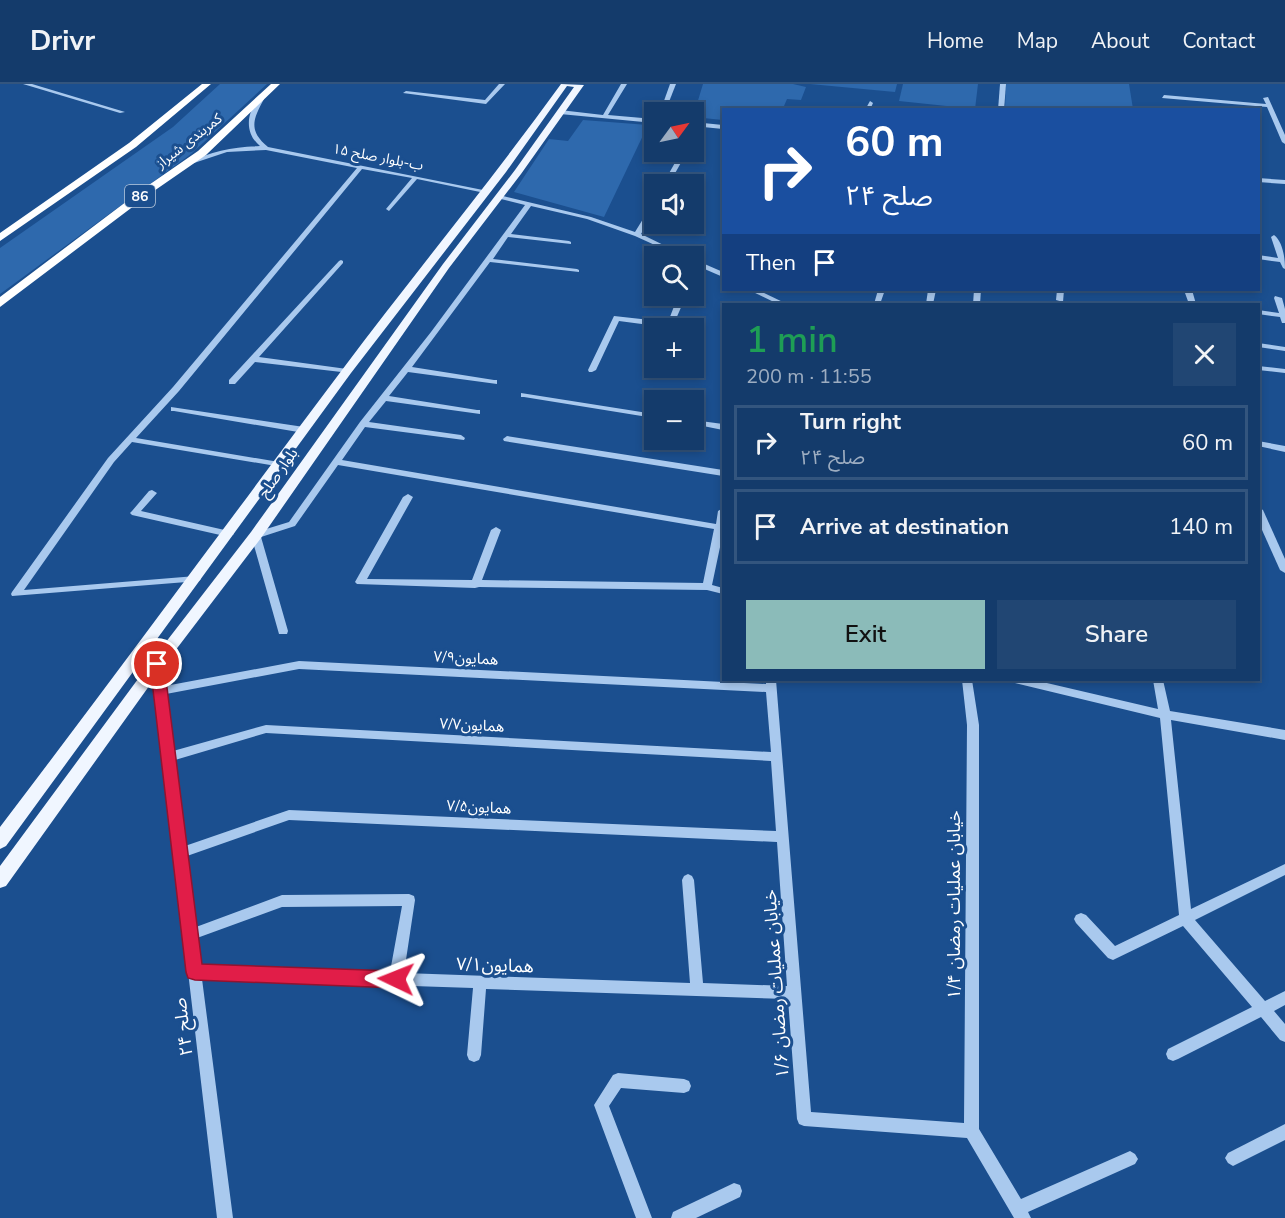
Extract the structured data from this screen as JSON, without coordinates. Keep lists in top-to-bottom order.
{
  "streets": {
    "highway": ["کمربندی شیراز", "86"],
    "main road": ["بلوار صلح"],
    "street": [
      "۱۵ ب-بلوار صلح",
      "همایون۷/۹",
      "همایون۷/۷",
      "همایون۷/۵",
      "خیابان عملیات رمضان ۱/۴",
      "همایون۷/۱",
      "خیابان عملیات رمضان ۱/۶",
      "صلح ۲۴"
    ]
  },
  "crossings": [
    ["کمربندی شیراز", "۱۵ ب-بلوار صلح"],
    ["۱۵ ب-بلوار صلح", "بلوار صلح"],
    ["بلوار صلح", "صلح ۲۴"],
    ["همایون۷/۹", "خیابان عملیات رمضان ۱/۶"],
    ["همایون۷/۹", "صلح ۲۴"],
    ["همایون۷/۷", "خیابان عملیات رمضان ۱/۶"],
    ["همایون۷/۷", "صلح ۲۴"],
    ["همایون۷/۵", "خیابان عملیات رمضان ۱/۶"],
    ["همایون۷/۵", "صلح ۲۴"],
    ["خیابان عملیات رمضان ۱/۴", "خیابان عملیات رمضان ۱/۶"],
    ["همایون۷/۱", "خیابان عملیات رمضان ۱/۶"],
    ["همایون۷/۱", "صلح ۲۴"]
  ],
  "north": "top right",
  "page": {
    "header": "Drivr",
    "nav": [
      "Home",
      "Map",
      "About",
      "Contact"
    ],
    "map_buttons": ["+", "−"],
    "turn": ["60 m", "صلح ۲۴"],
    "then": "Then",
    "heading": ["1 min", "200 m · 11:55"],
    "list": [
      {
        "name": "Turn right",
        "note": "صلح ۲۴",
        "value": "60 m"
      },
      {
        "name": "Arrive at destination",
        "value": "140 m"
      }
    ],
    "buttons": ["Exit", "Share"]
  }
}
